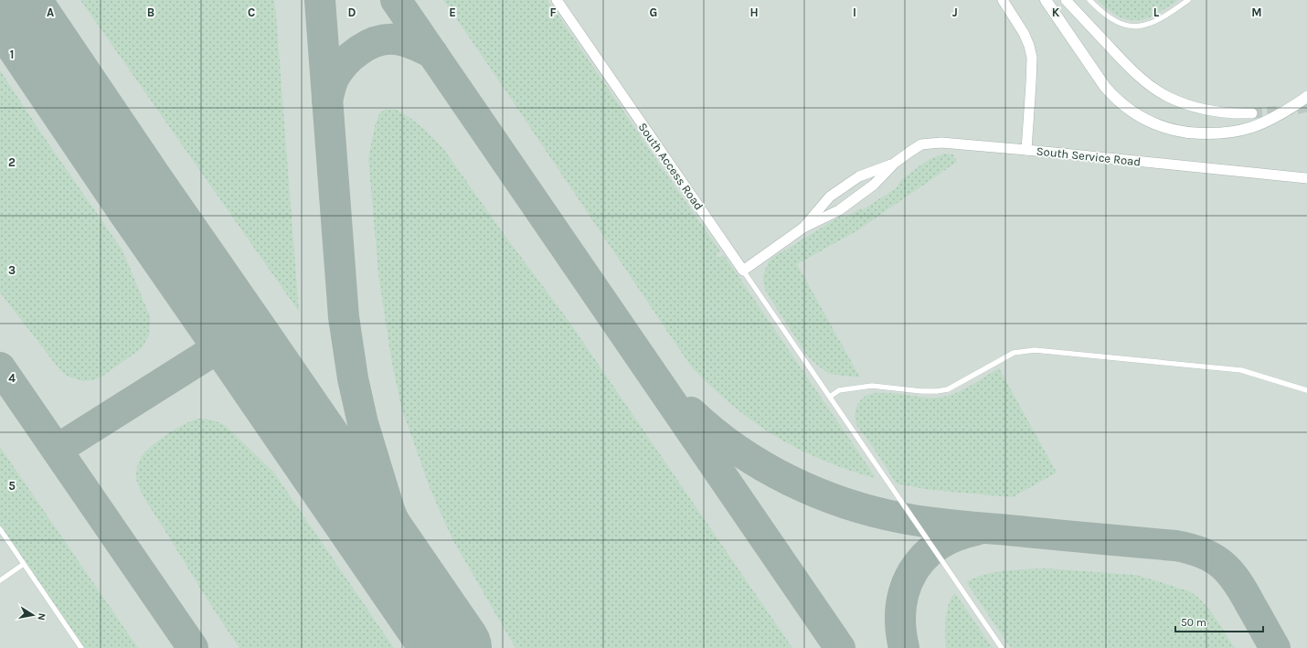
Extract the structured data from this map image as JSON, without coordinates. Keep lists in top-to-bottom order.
{
  "streets": {
    "street": ["South Service Road", "South Access Road"]
  },
  "scale_bar": "50 m",
  "north": "right",
  "grid": {
    "columns": [
      "A",
      "B",
      "C",
      "D",
      "E",
      "F",
      "G",
      "H",
      "I",
      "J",
      "K",
      "L",
      "M"
    ],
    "rows": [
      "1",
      "2",
      "3",
      "4",
      "5"
    ]
  }
}
